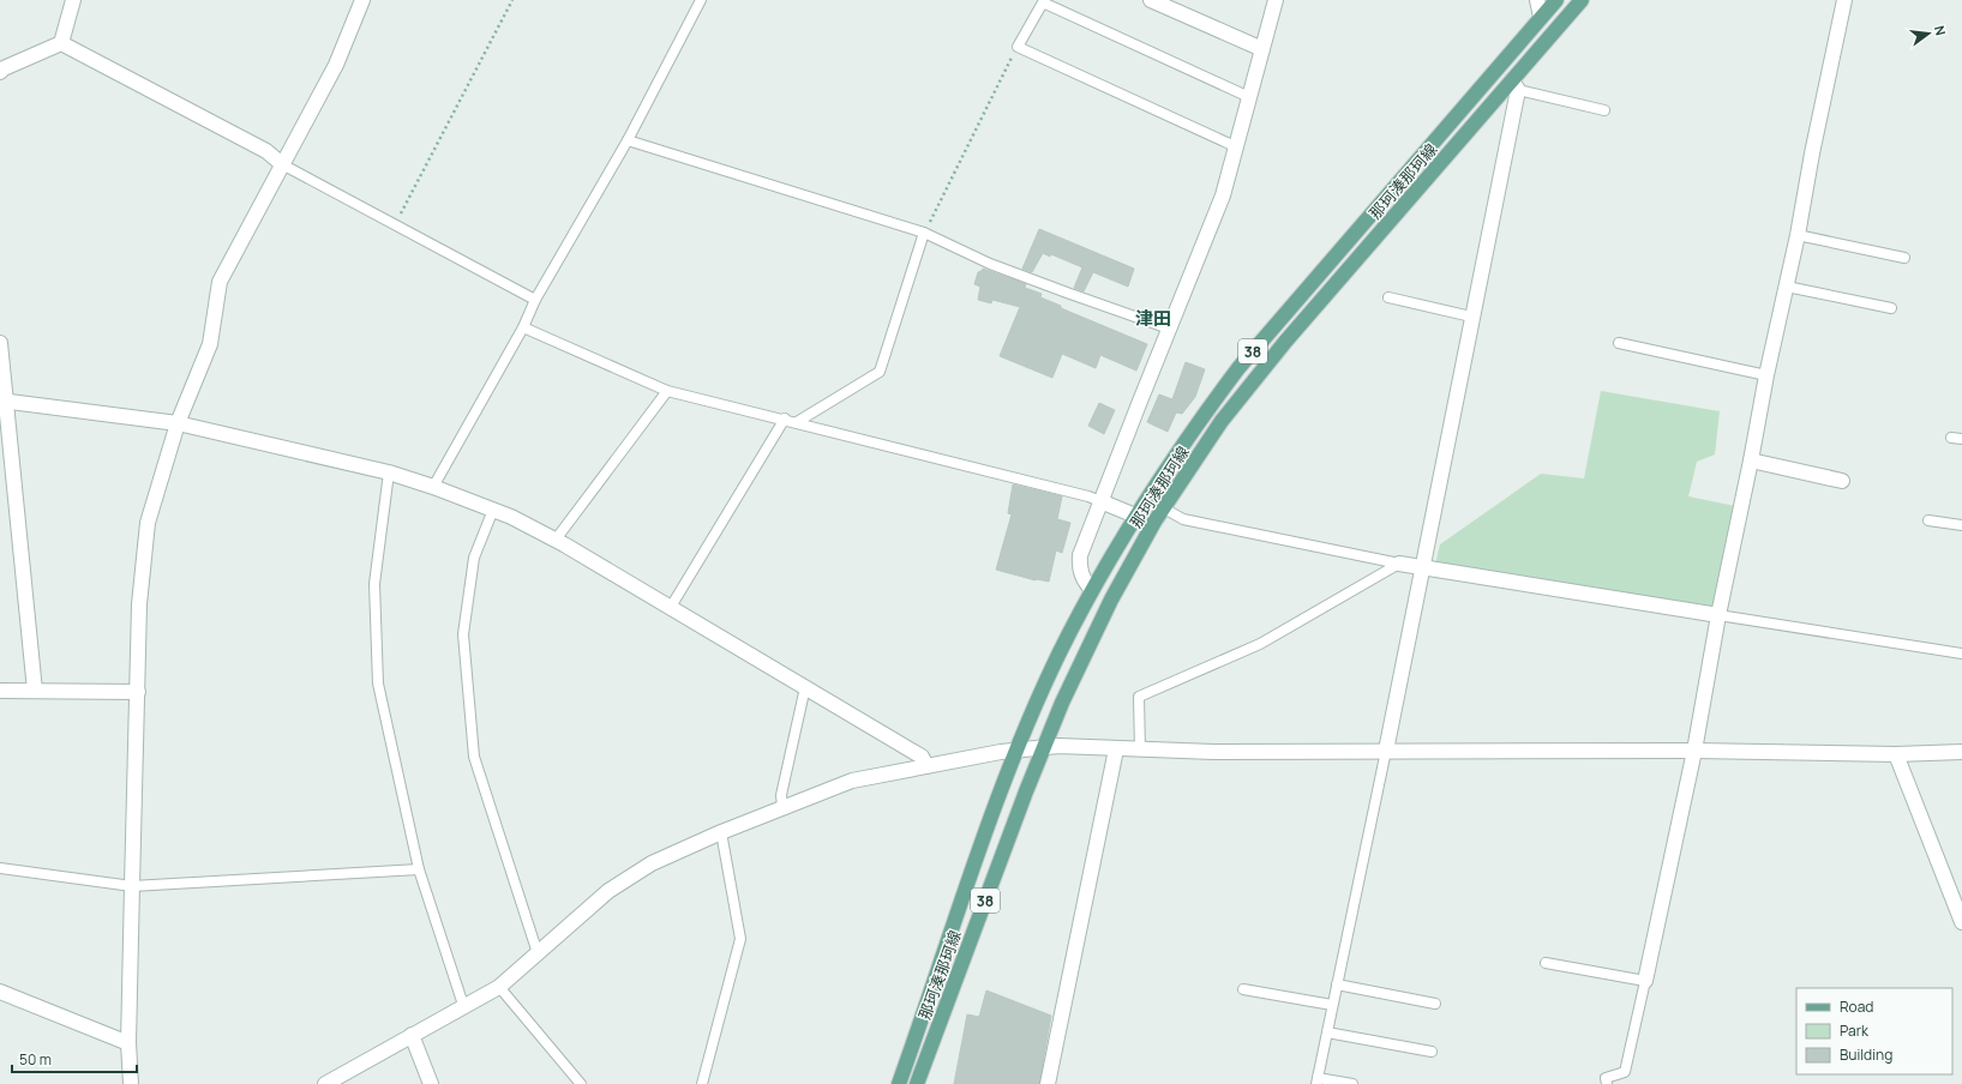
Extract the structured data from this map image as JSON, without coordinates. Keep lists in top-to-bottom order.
{
  "streets": {
    "main road": ["那珂湊那珂線", "38"]
  },
  "districts": ["津田"],
  "legend": ["Road", "Park", "Building"],
  "scale_bar": "50 m",
  "north": "right"
}
